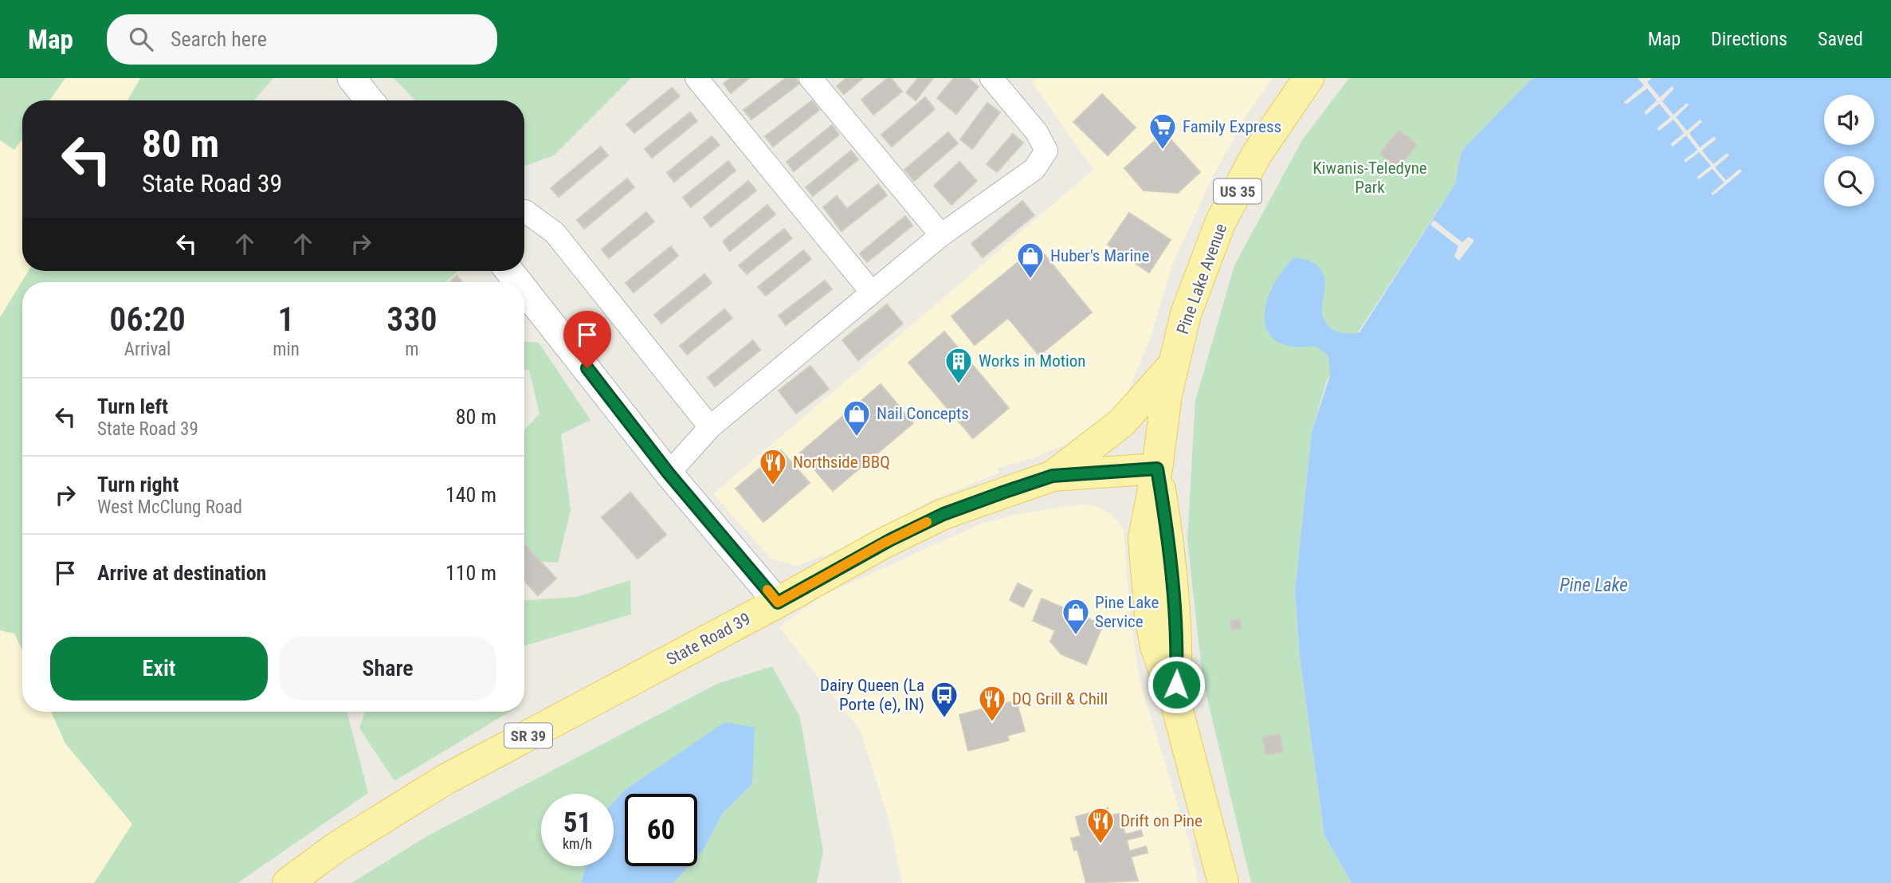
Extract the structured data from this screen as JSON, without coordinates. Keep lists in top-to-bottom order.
{
  "streets": {
    "main road": [
      "US 35",
      "Pine Lake Avenue",
      "State Road 39",
      "SR 39"
    ]
  },
  "crossings": [
    ["Pine Lake Avenue", "State Road 39"]
  ],
  "water": ["Pine Lake"],
  "parks": ["Kiwanis-Teledyne Park"],
  "places": {
    "supermarket": ["Family Express"],
    "shop": ["Huber's Marine", "Nail Concepts", "Pine Lake Service"],
    "building": ["Works in Motion"],
    "restaurant": ["Northside BBQ", "DQ Grill & Chill", "Drift on Pine"],
    "bus stop": ["Dairy Queen (La Porte (e), IN)"]
  },
  "page": {
    "header": "Map",
    "search": "Search here",
    "nav": ["Map", "Directions", "Saved"],
    "turn": ["80 m", "State Road 39"],
    "eta": [
      "06:20",
      "Arrival",
      "1",
      "min",
      "330",
      "m"
    ],
    "list": [
      {
        "name": "Turn left",
        "note": "State Road 39",
        "value": "80 m"
      },
      {
        "name": "Turn right",
        "note": "West McClung Road",
        "value": "140 m"
      },
      {
        "name": "Arrive at destination",
        "value": "110 m"
      }
    ],
    "buttons": ["Exit", "Share"],
    "speed": "51 km/h",
    "limit": "60"
  }
}
